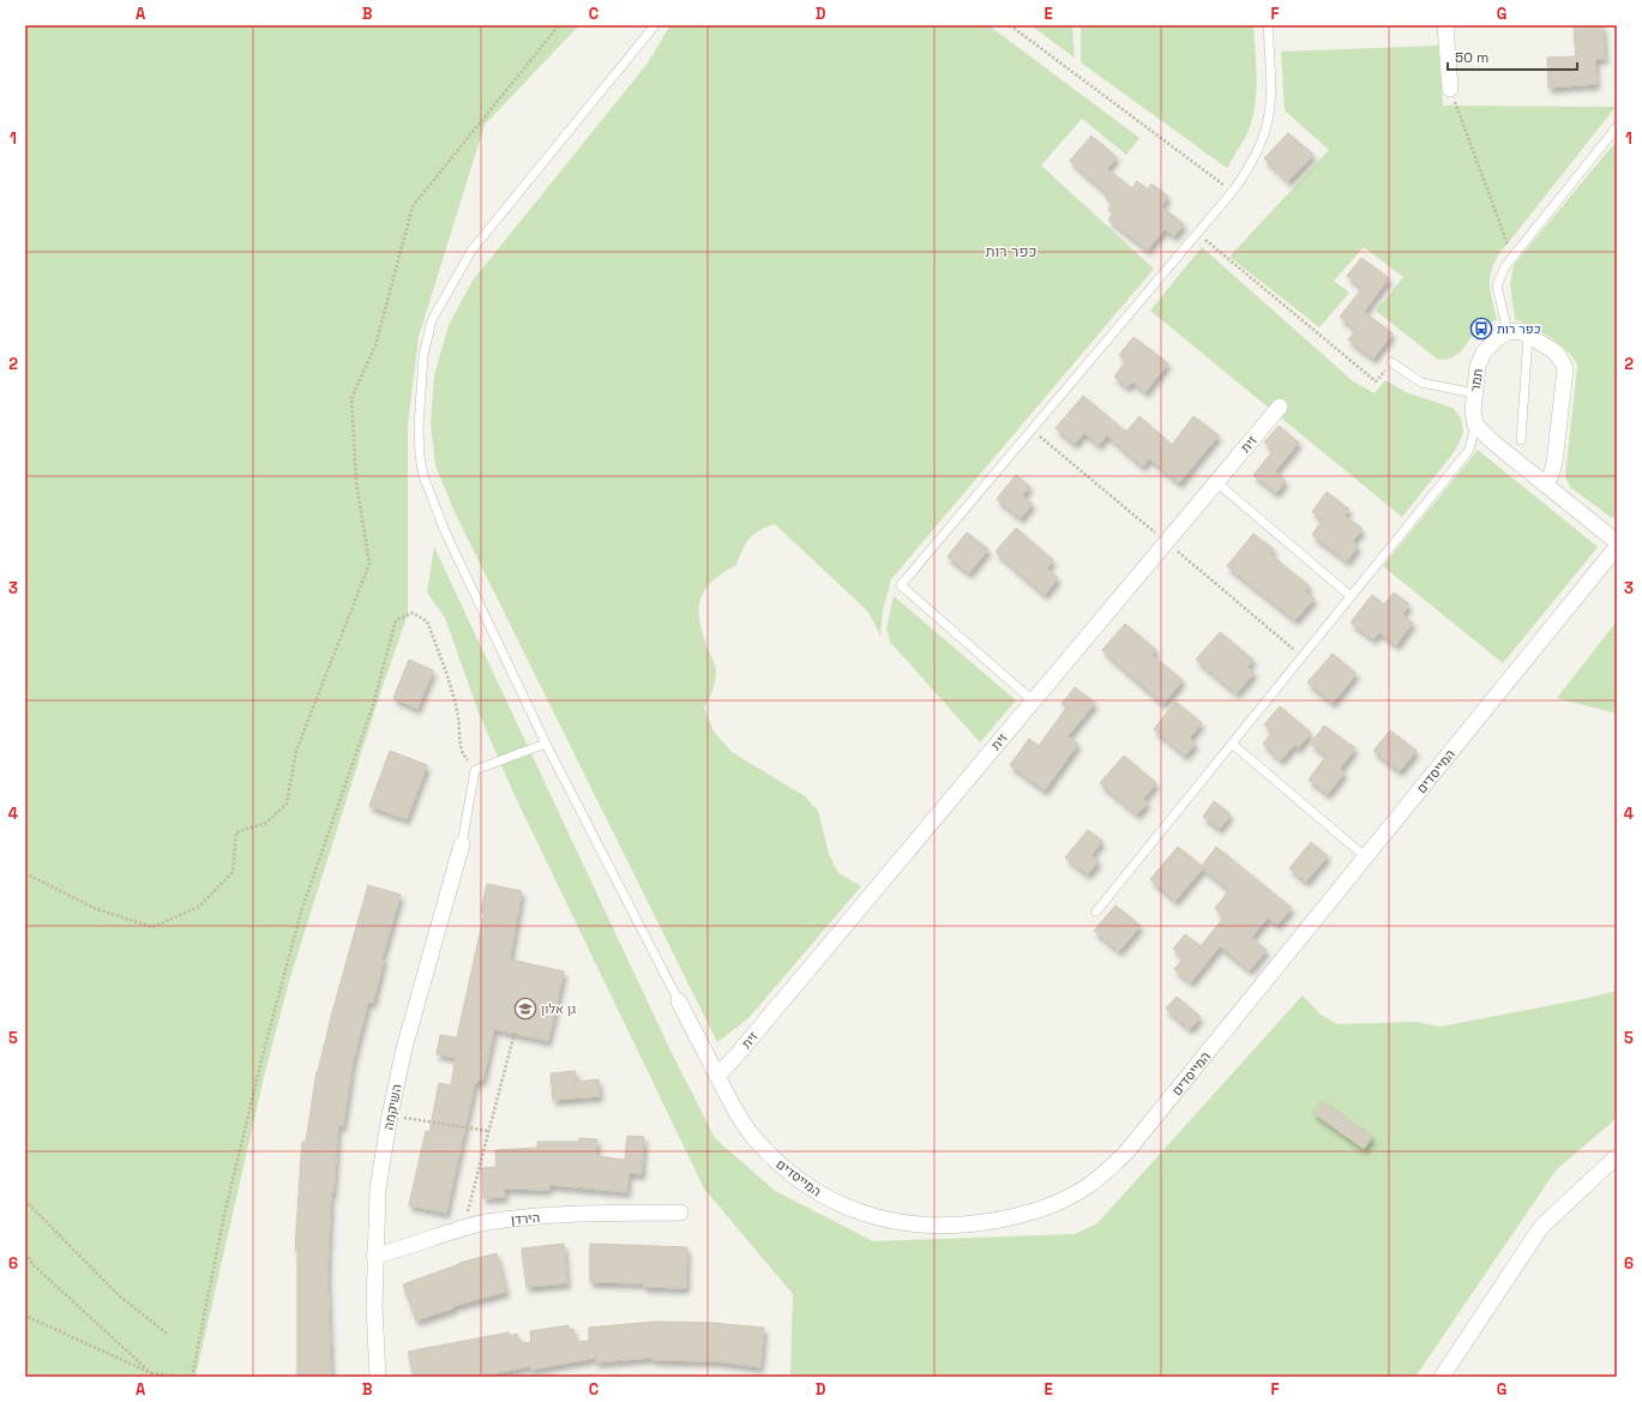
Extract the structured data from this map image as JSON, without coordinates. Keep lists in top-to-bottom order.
{
  "streets": {
    "street": [
      "תמר",
      "זית",
      "המייסדים",
      "השיקמה",
      "הירדן"
    ]
  },
  "crossings": [
    ["זית", "המייסדים"],
    ["השיקמה", "הירדן"]
  ],
  "districts": ["כפר רות"],
  "places": {
    "bus stop": ["כפר רות"],
    "school or university": ["גן אלון"]
  },
  "scale_bar": "50 m",
  "grid": {
    "columns": [
      "A",
      "B",
      "C",
      "D",
      "E",
      "F",
      "G"
    ],
    "rows": [
      "1",
      "2",
      "3",
      "4",
      "5",
      "6"
    ]
  }
}
